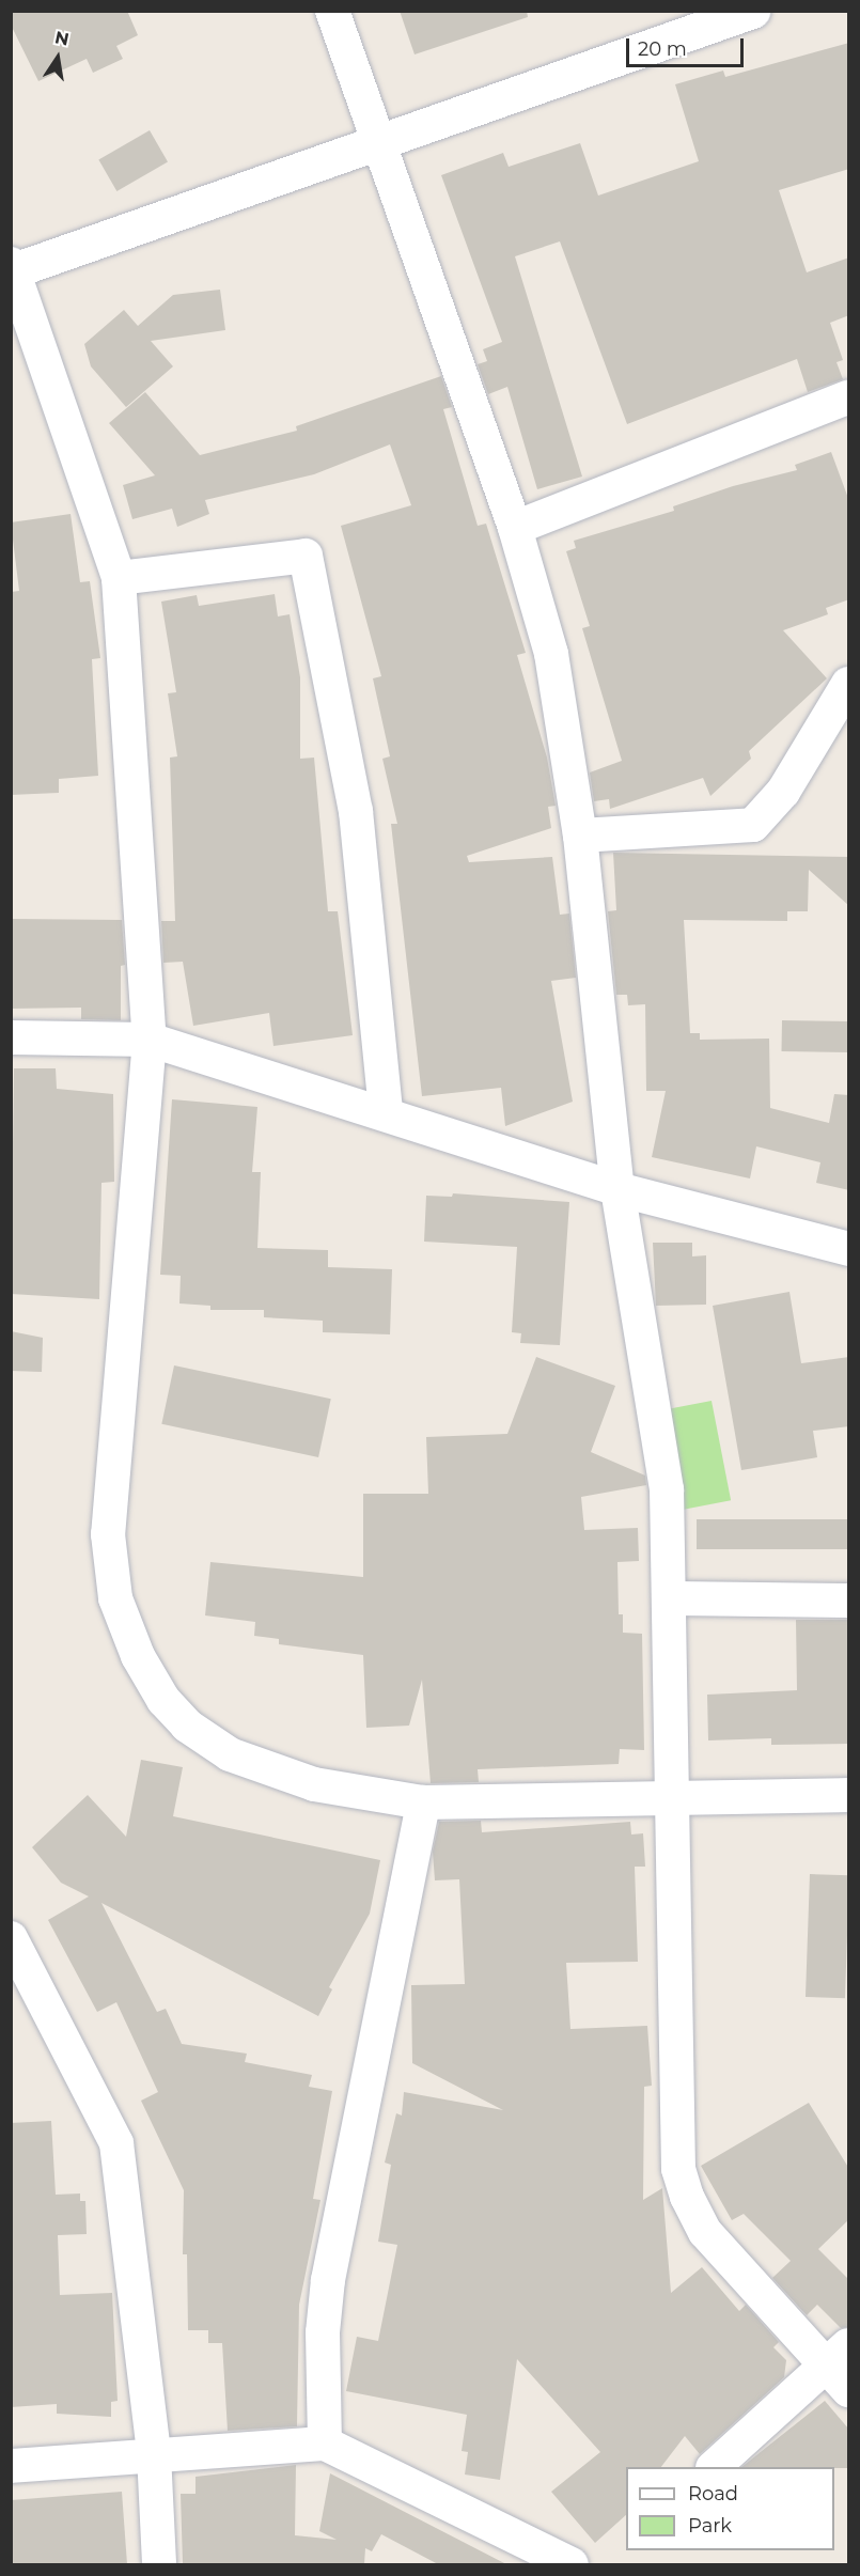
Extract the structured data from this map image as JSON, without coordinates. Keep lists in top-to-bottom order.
{
  "legend": ["Road", "Park"],
  "scale_bar": "20 m",
  "north": "top"
}
